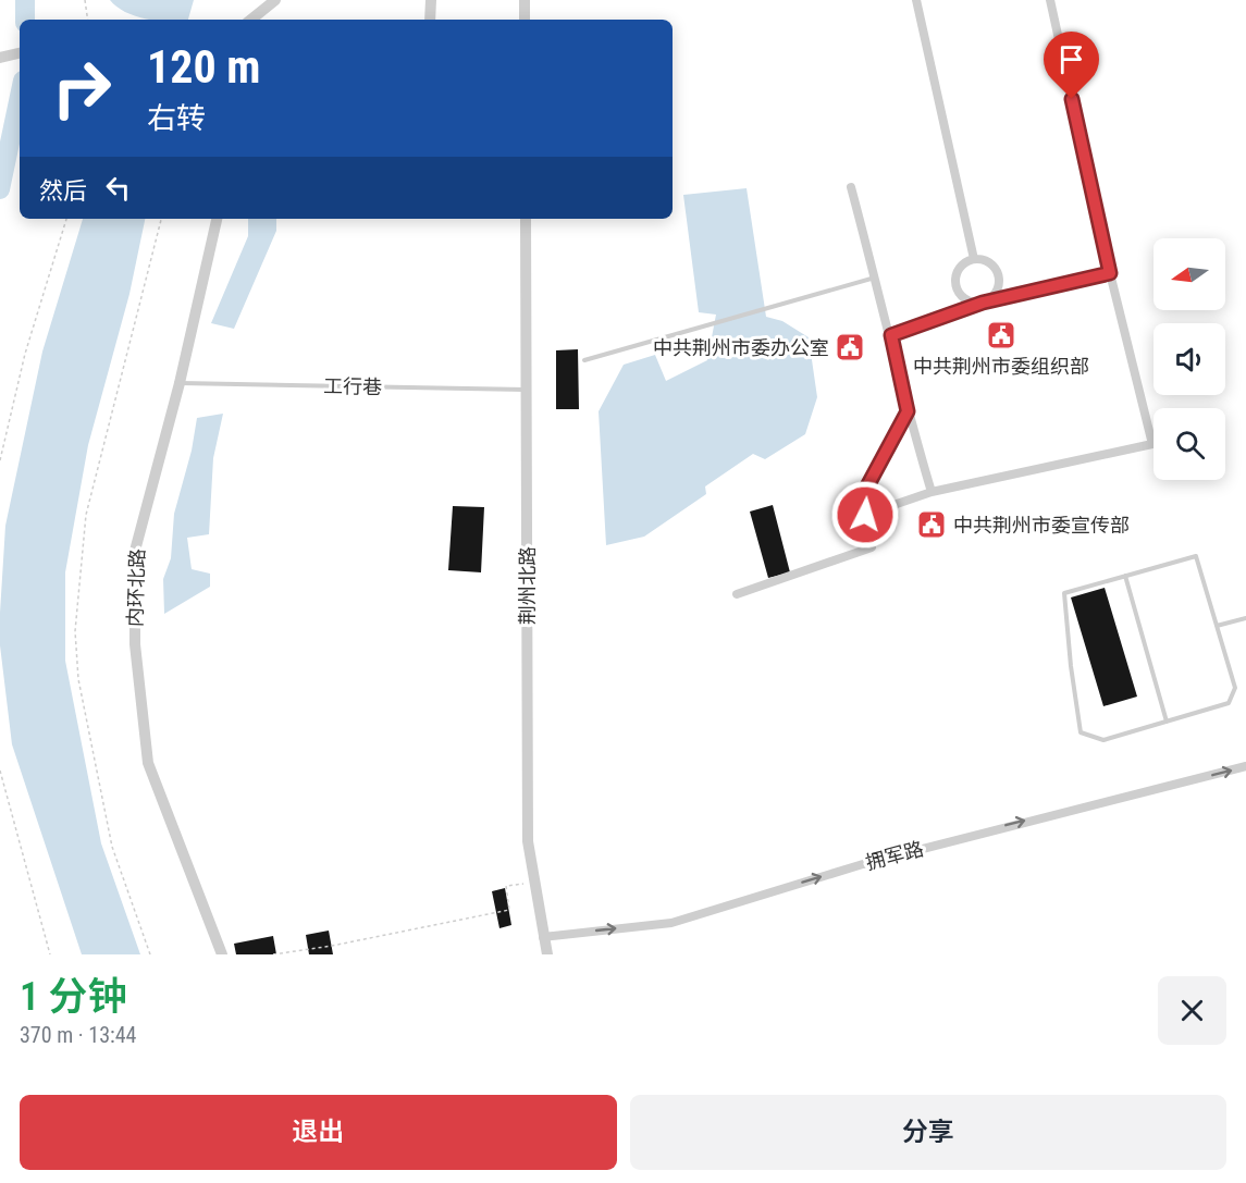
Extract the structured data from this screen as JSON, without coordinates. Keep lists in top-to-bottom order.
{
  "streets": {
    "street": ["荆州北路", "内环北路", "拥军路"],
    "lane": ["工行巷"]
  },
  "crossings": [
    ["工行巷", "荆州北路"],
    ["工行巷", "内环北路"],
    ["荆州北路", "拥军路"]
  ],
  "one_way": ["拥军路"],
  "places": {
    "public building": ["中共荆州市委组织部", "中共荆州市委办公室", "中共荆州市委宣传部"]
  },
  "north": "left",
  "page": {
    "turn": ["120 m", "右转"],
    "then": "然后",
    "heading": ["1 分钟", "370 m · 13:44"],
    "buttons": ["退出", "分享"]
  }
}
